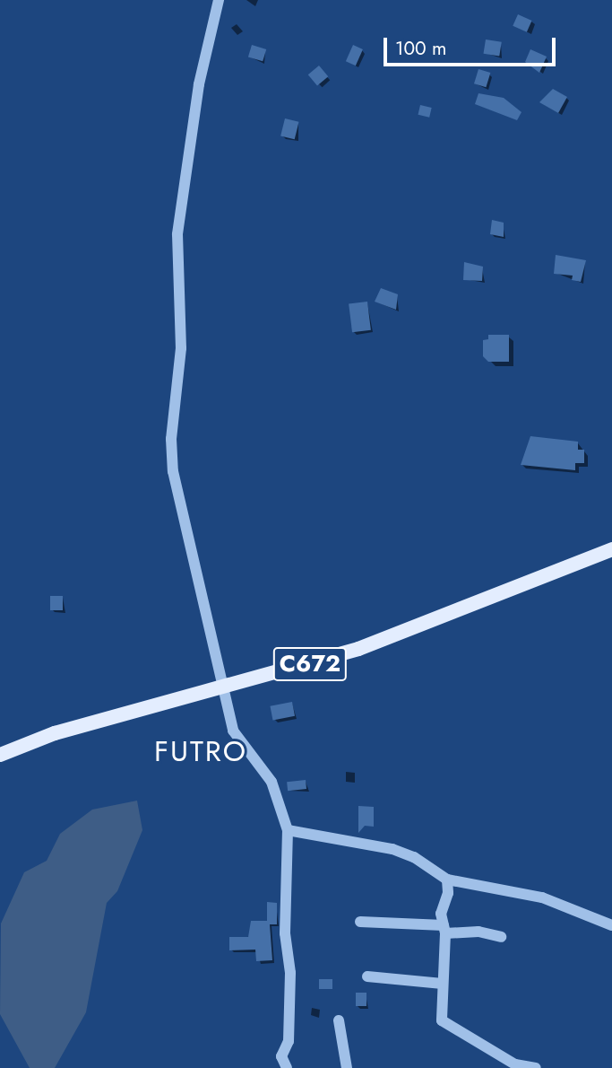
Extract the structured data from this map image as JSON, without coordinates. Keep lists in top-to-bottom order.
{
  "streets": {
    "main road": ["C672"]
  },
  "districts": ["FUTRO"],
  "scale_bar": "100 m"
}
